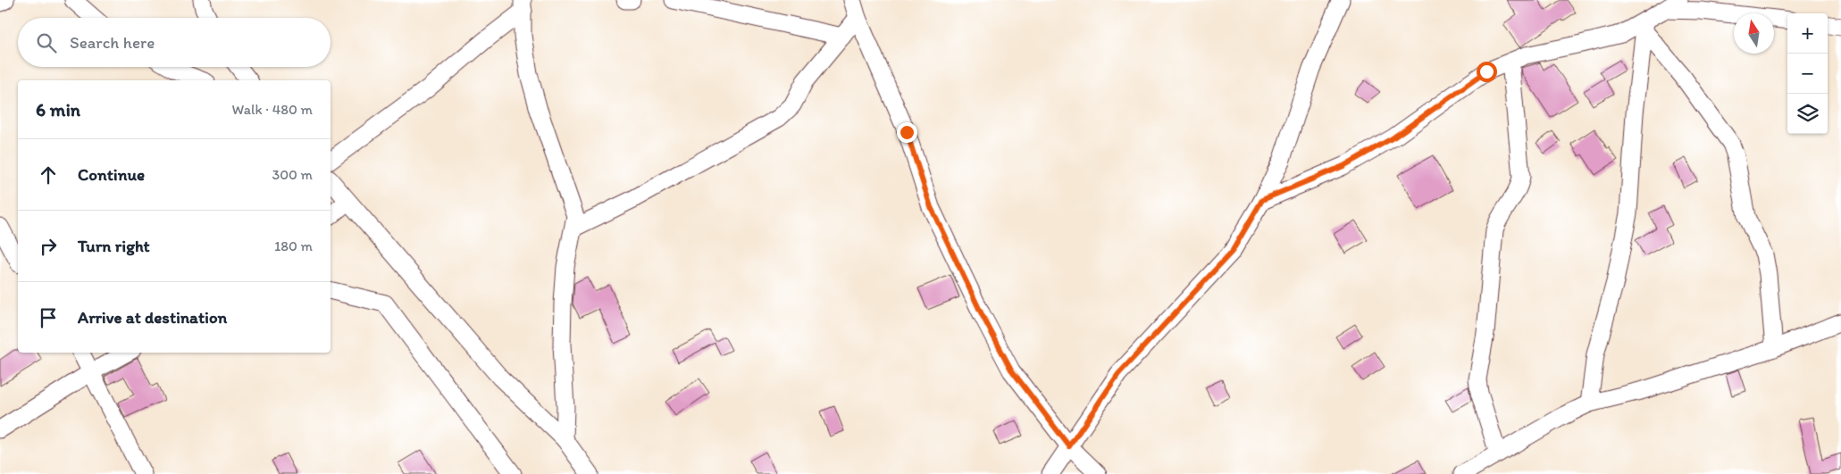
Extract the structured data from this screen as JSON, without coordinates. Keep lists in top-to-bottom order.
{
  "north": "top",
  "page": {
    "map_buttons": ["+", "−"],
    "search": "Search here",
    "heading": ["6 min", "Walk · 480 m"],
    "list": [
      ["Continue", "300 m"],
      ["Turn right", "180 m"],
      "Arrive at destination"
    ]
  }
}
